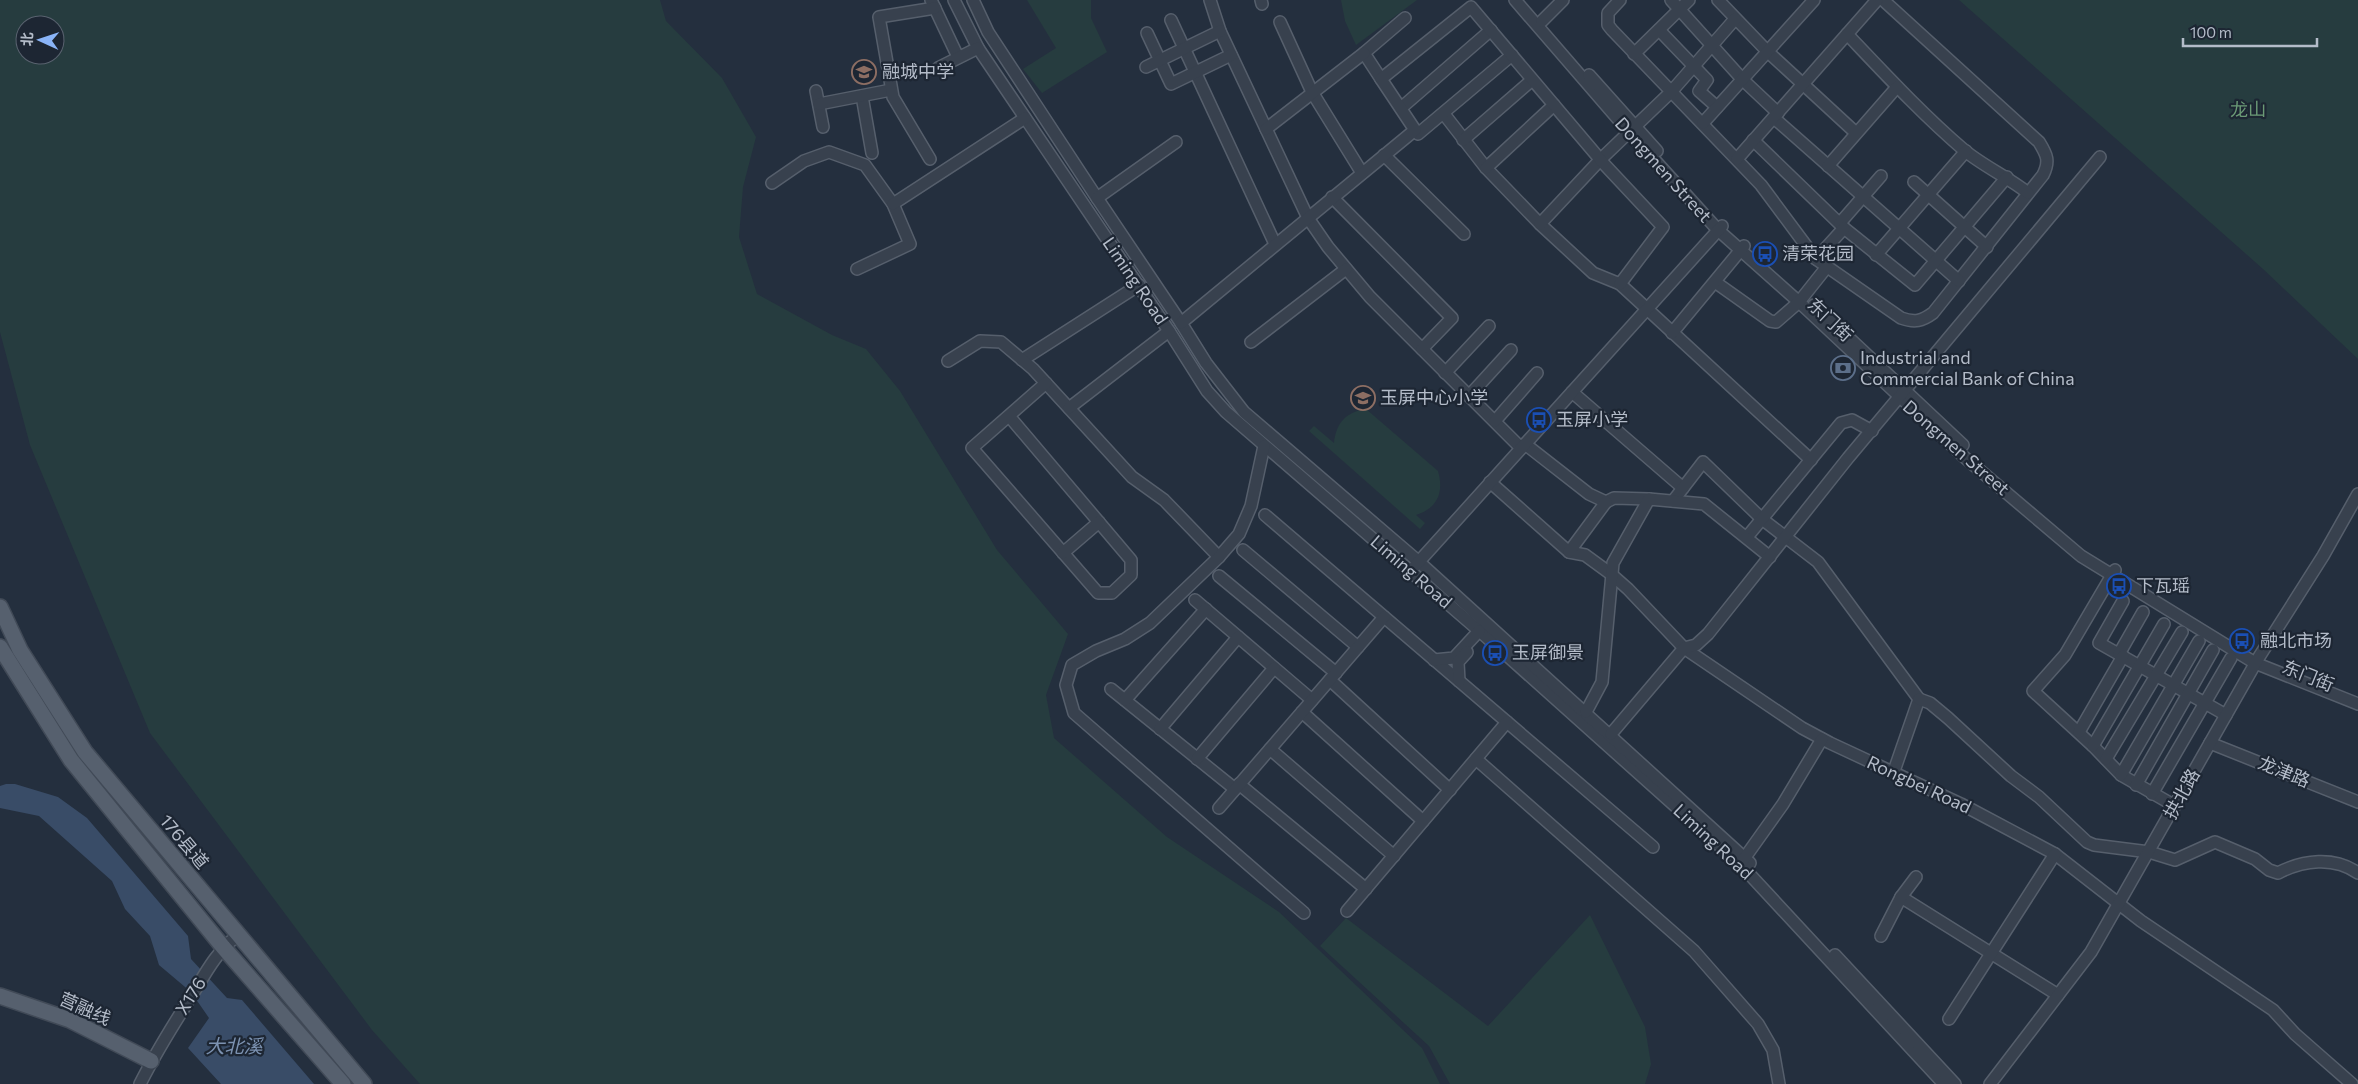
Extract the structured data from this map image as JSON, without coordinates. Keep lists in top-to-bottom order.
{
  "streets": {
    "main road": ["176县道", "营融线"],
    "street": [
      "Dongmen Street",
      "Liming Road",
      "东门街",
      "龙津路",
      "Rongbei Road",
      "拱北路",
      "X176"
    ]
  },
  "crossings": [
    ["东门街", "拱北路"],
    ["龙津路", "拱北路"],
    ["Rongbei Road", "拱北路"],
    ["176县道", "X176"],
    ["X176", "营融线"]
  ],
  "water": ["大北溪"],
  "parks": ["龙山"],
  "places": {
    "school or university": ["融城中学", "玉屏中心小学"],
    "bus stop": [
      "清荣花园",
      "玉屏小学",
      "下瓦瑶",
      "融北市场",
      "玉屏御景"
    ],
    "bank": ["Industrial and Commercial Bank of China"]
  },
  "scale_bar": "100 m",
  "north": "left"
}
